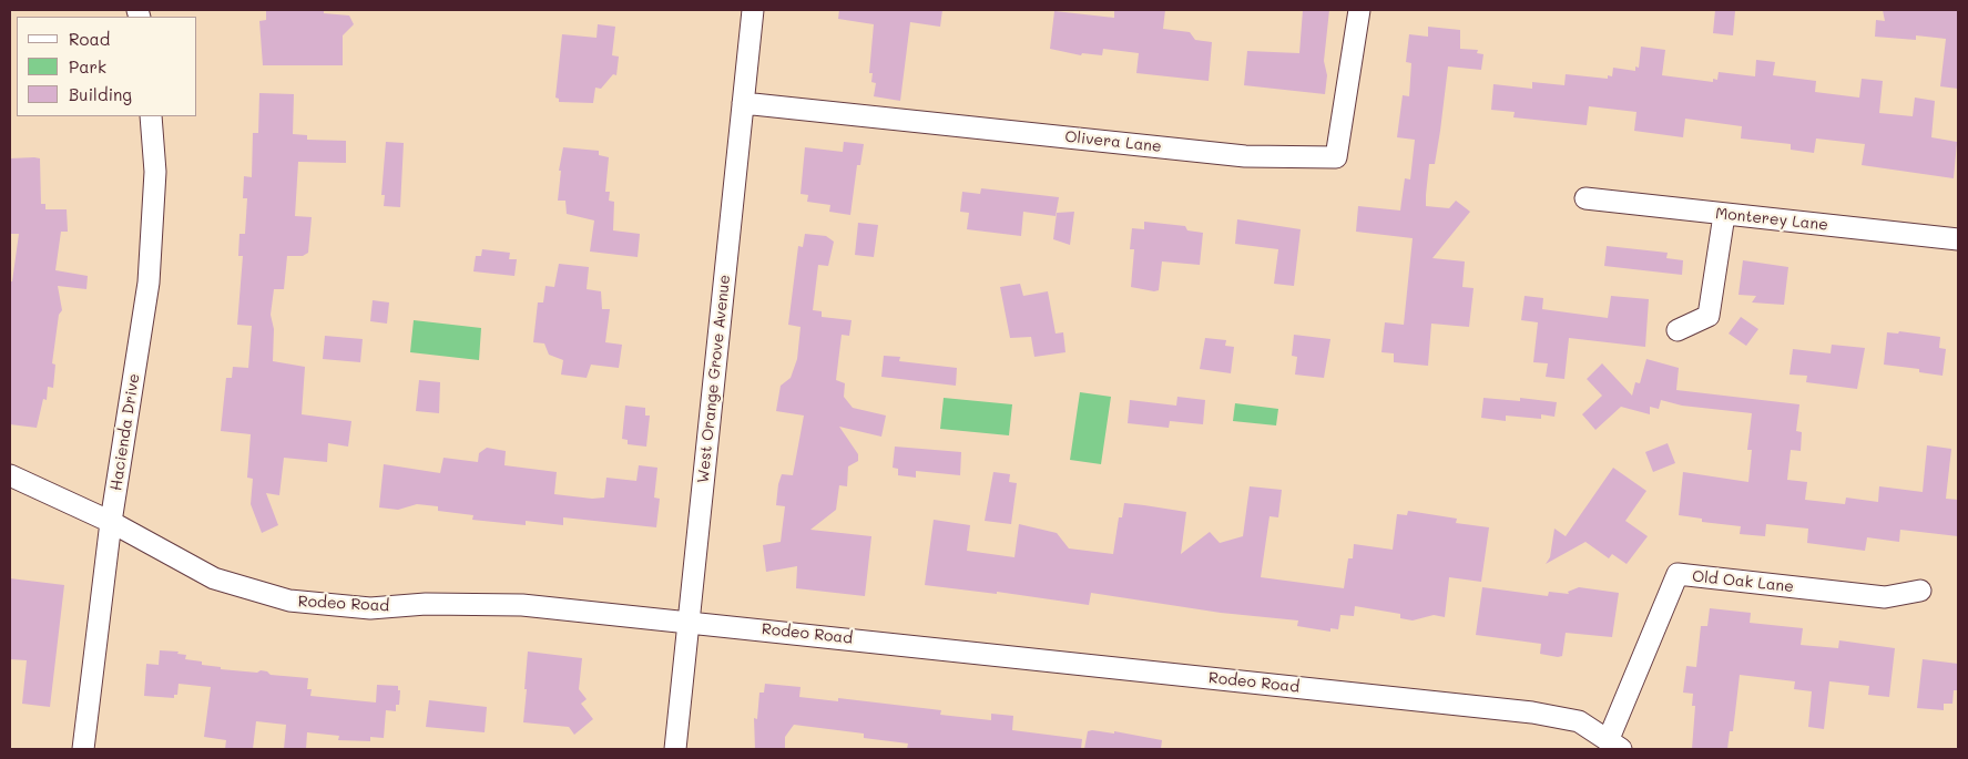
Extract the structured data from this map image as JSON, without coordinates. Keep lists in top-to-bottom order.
{
  "streets": {
    "street": [
      "Olivera Lane",
      "Monterey Lane",
      "West Orange Grove Avenue",
      "Hacienda Drive",
      "Old Oak Lane",
      "Rodeo Road"
    ]
  },
  "crossings": [
    ["Olivera Lane", "West Orange Grove Avenue"],
    ["West Orange Grove Avenue", "Rodeo Road"],
    ["Hacienda Drive", "Rodeo Road"],
    ["Old Oak Lane", "Rodeo Road"]
  ],
  "legend": ["Road", "Park", "Building"]
}
